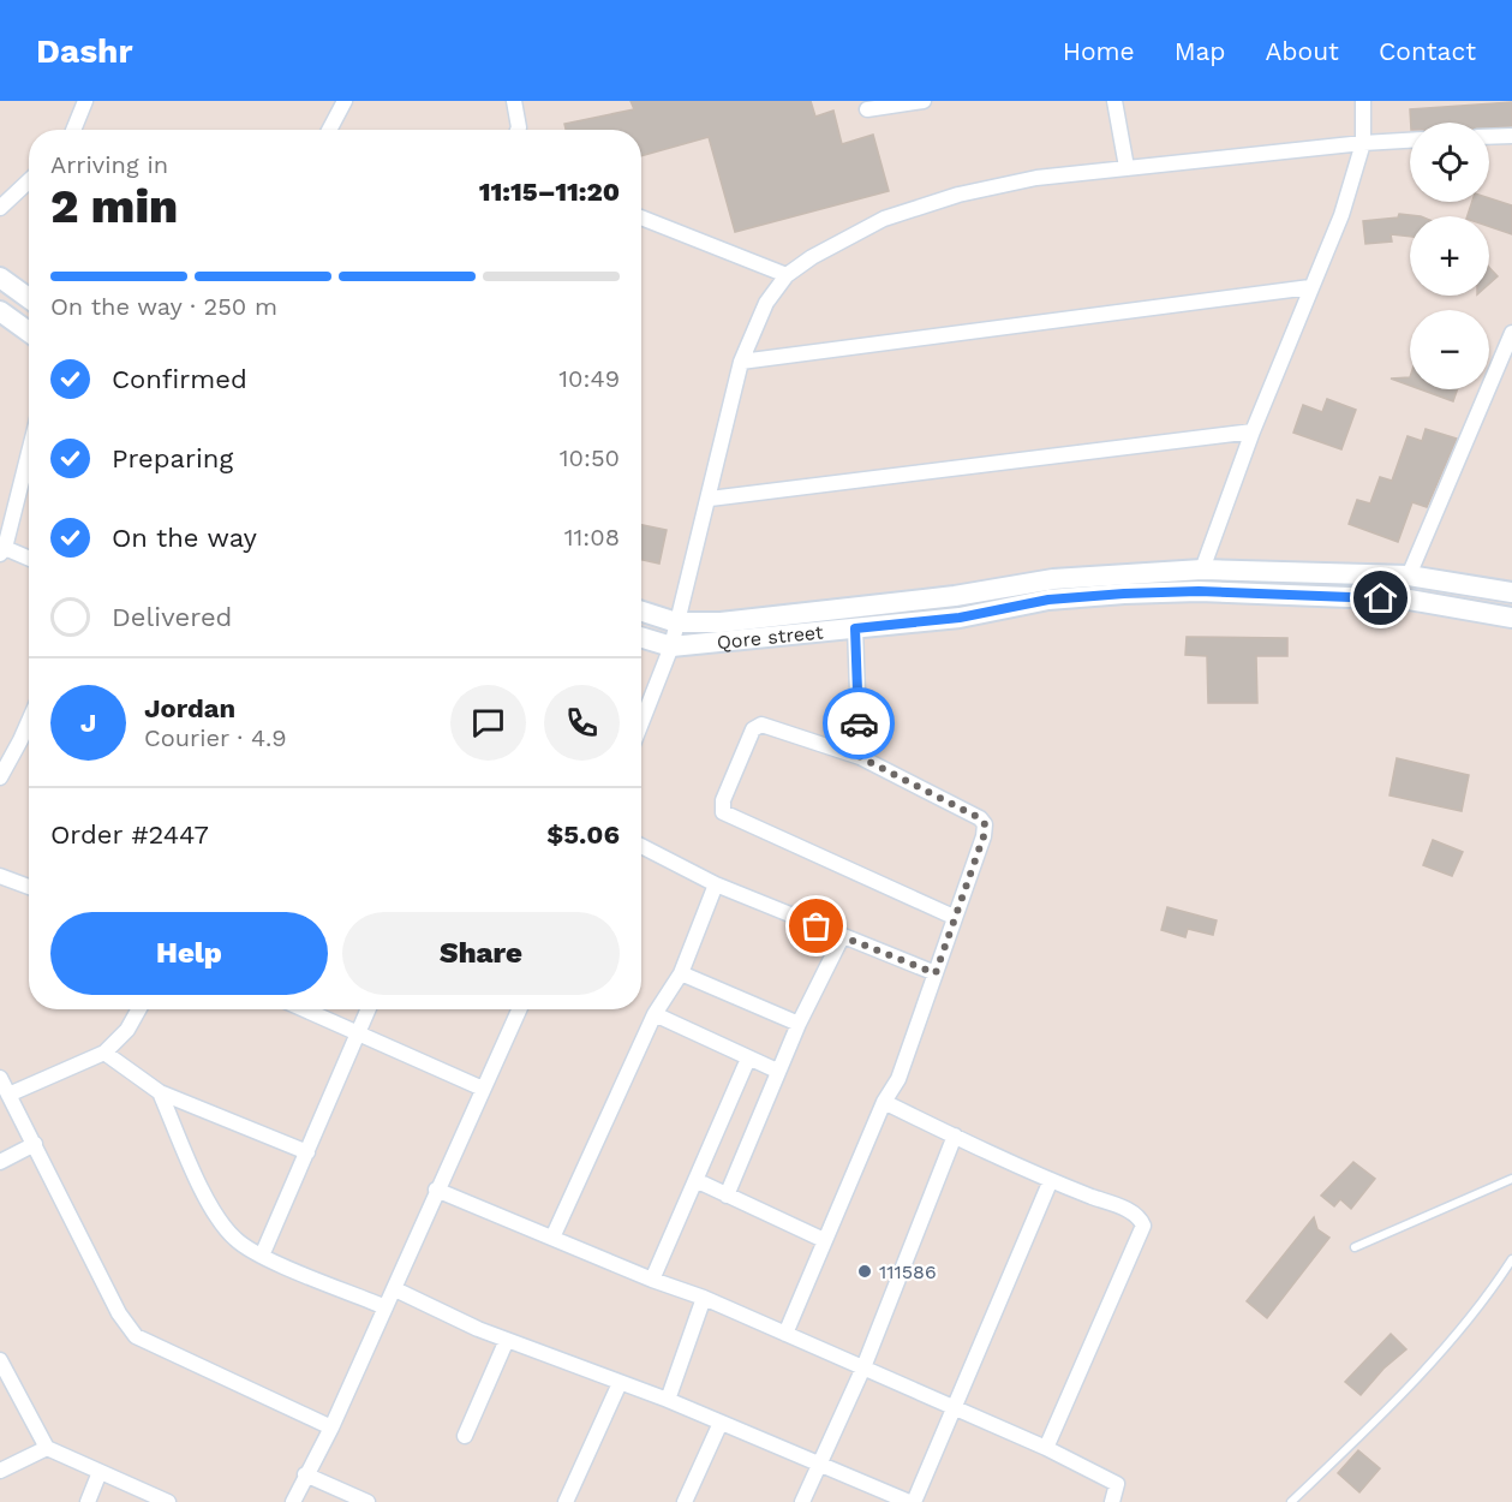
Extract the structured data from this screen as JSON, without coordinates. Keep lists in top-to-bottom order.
{
  "streets": {
    "street": ["Qore street"]
  },
  "places": ["111586"],
  "page": {
    "header": "Dashr",
    "nav": [
      "Home",
      "Map",
      "About",
      "Contact"
    ],
    "map_buttons": ["+", "−"],
    "heading": ["2 min", "Arriving in", "11:15–11:20"],
    "panel": [
      "Jordan",
      "Courier · 4.9",
      "Order #2447",
      "$5.06"
    ],
    "bar": "On the way · 250 m",
    "list": [
      ["Confirmed", "10:49"],
      ["Preparing", "10:50"],
      ["On the way", "11:08"],
      "Delivered"
    ],
    "round": "J",
    "buttons": ["Help", "Share"]
  }
}
